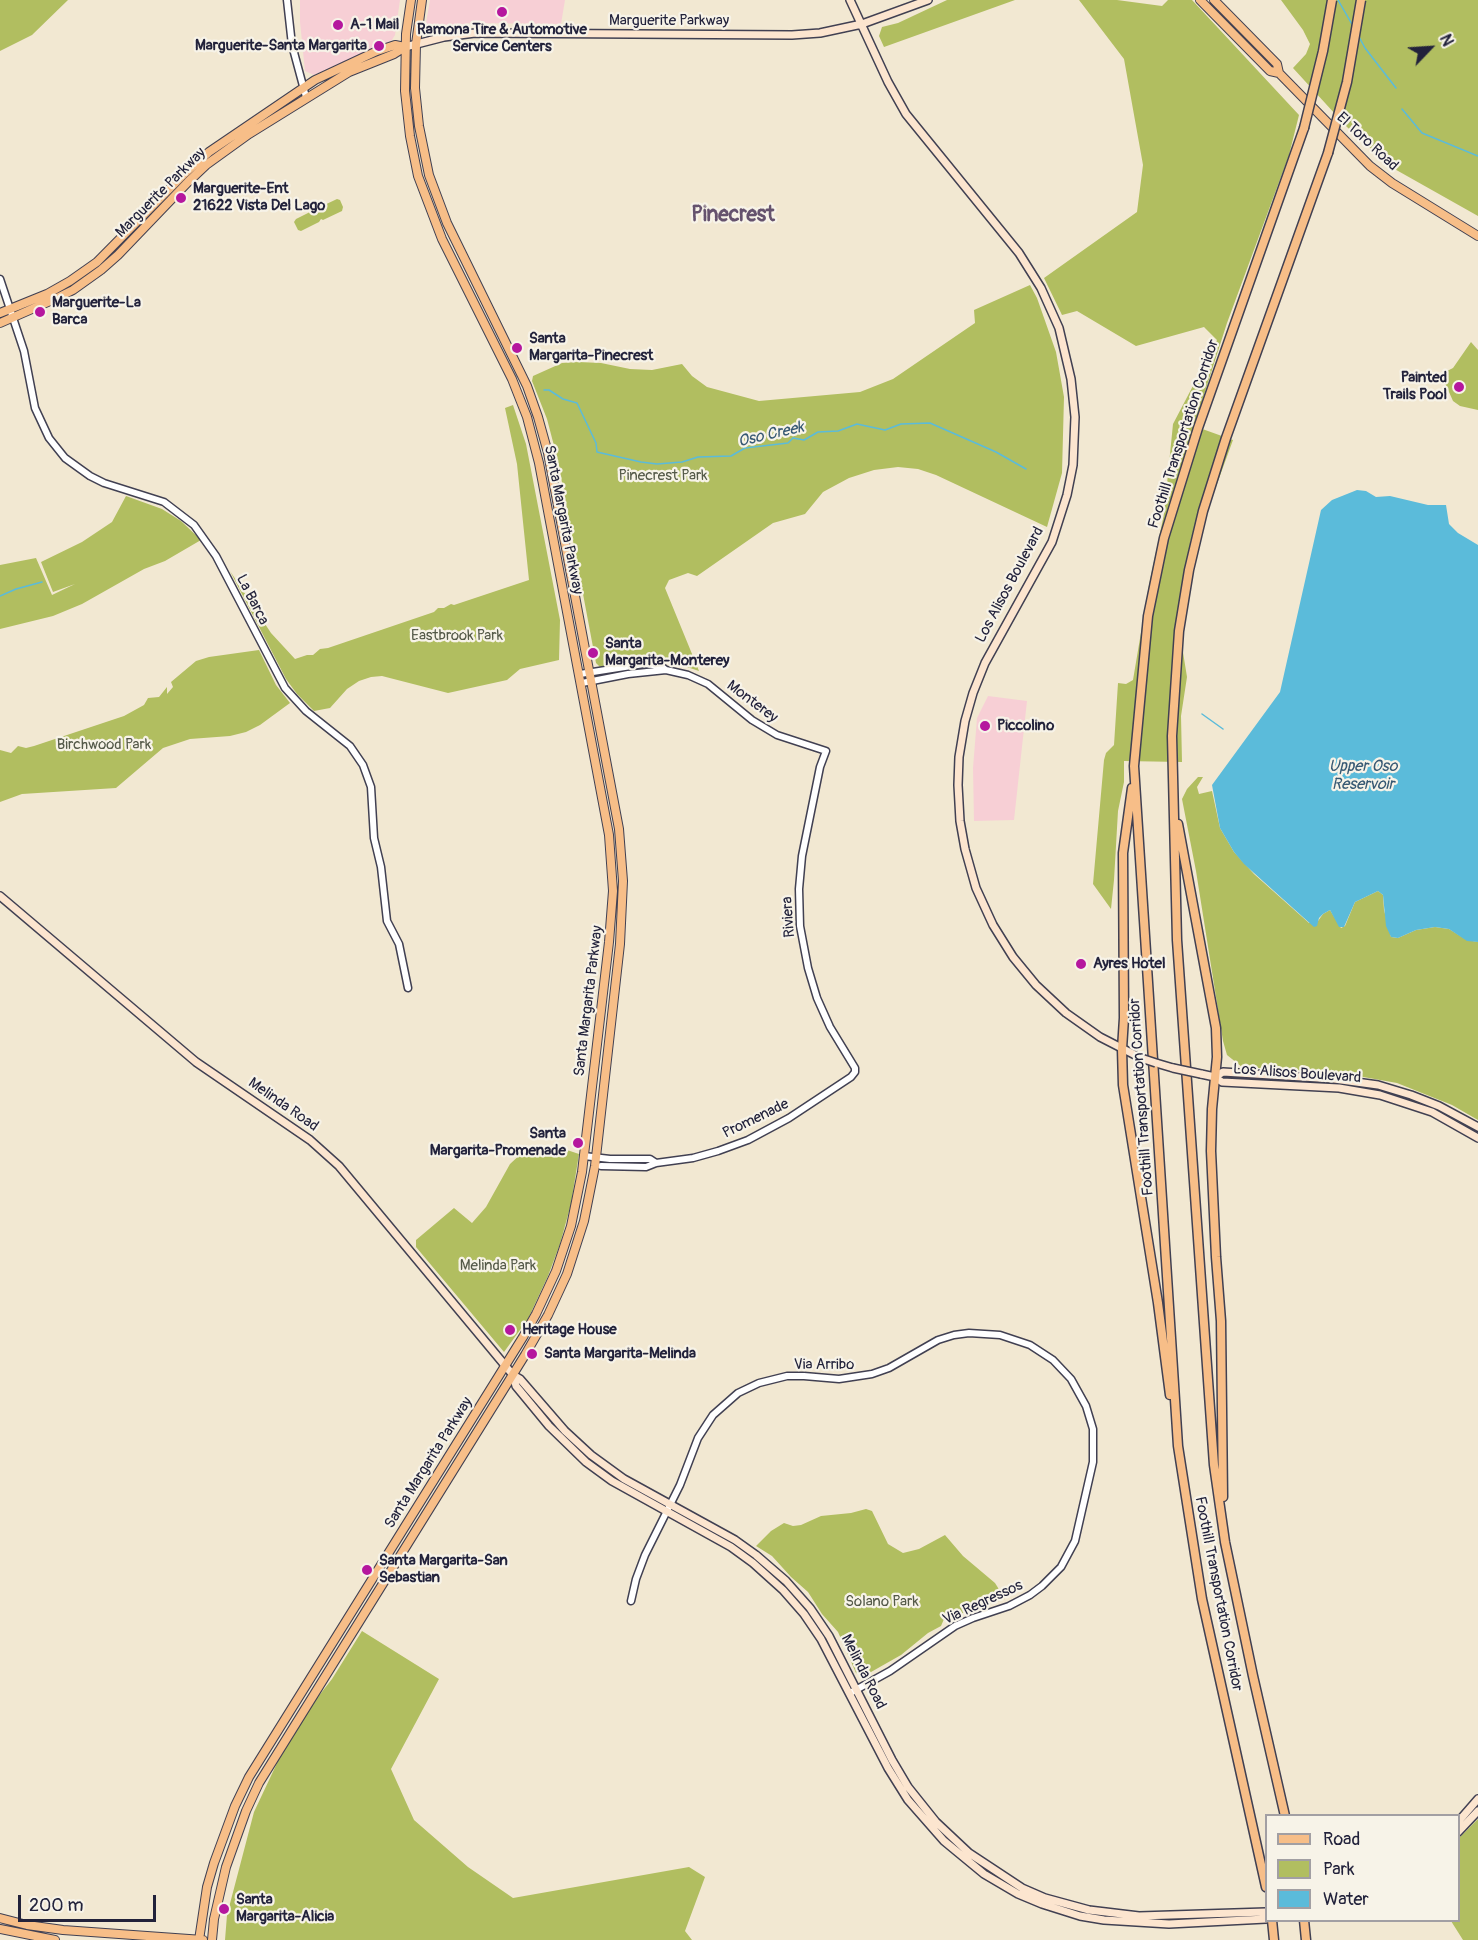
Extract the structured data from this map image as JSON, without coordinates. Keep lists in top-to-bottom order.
{
  "streets": {
    "highway": ["Foothill Transportation Corridor"],
    "main road": [
      "Marguerite Parkway",
      "El Toro Road",
      "Santa Margarita Parkway",
      "Los Alisos Boulevard",
      "Melinda Road"
    ],
    "street": [
      "La Barca",
      "Monterey",
      "Riviera",
      "Promenade",
      "Via Arribo",
      "Via Regressos"
    ]
  },
  "crossings": [
    ["Marguerite Parkway", "Santa Margarita Parkway"],
    ["Marguerite Parkway", "Los Alisos Boulevard"],
    ["Marguerite Parkway", "La Barca"],
    ["Santa Margarita Parkway", "Monterey"],
    ["Santa Margarita Parkway", "Melinda Road"],
    ["Santa Margarita Parkway", "Promenade"],
    ["Monterey", "Riviera"],
    ["Riviera", "Promenade"],
    ["Melinda Road", "Via Arribo"],
    ["Melinda Road", "Via Regressos"],
    ["Via Arribo", "Via Regressos"]
  ],
  "districts": ["Pinecrest"],
  "water": ["Oso Creek", "Upper Oso Reservoir"],
  "parks": [
    "Pinecrest Park",
    "Eastbrook Park",
    "Birchwood Park",
    "Melinda Park",
    "Solano Park"
  ],
  "places": [
    "Ramona Tire & Automotive Service Centers",
    "A-1 Mail",
    "Marguerite-Santa Margarita",
    "Marguerite-Ent 21622 Vista Del Lago",
    "Marguerite-La Barca",
    "Santa Margarita-Pinecrest",
    "Painted Trails Pool",
    "Santa Margarita-Monterey",
    "Piccolino",
    "Ayres Hotel",
    "Santa Margarita-Promenade",
    "Heritage House",
    "Santa Margarita-Melinda",
    "Santa Margarita-San Sebastian",
    "Santa Margarita-Alicia"
  ],
  "legend": ["Road", "Park", "Water"],
  "scale_bar": "200 m",
  "north": "top right"
}
